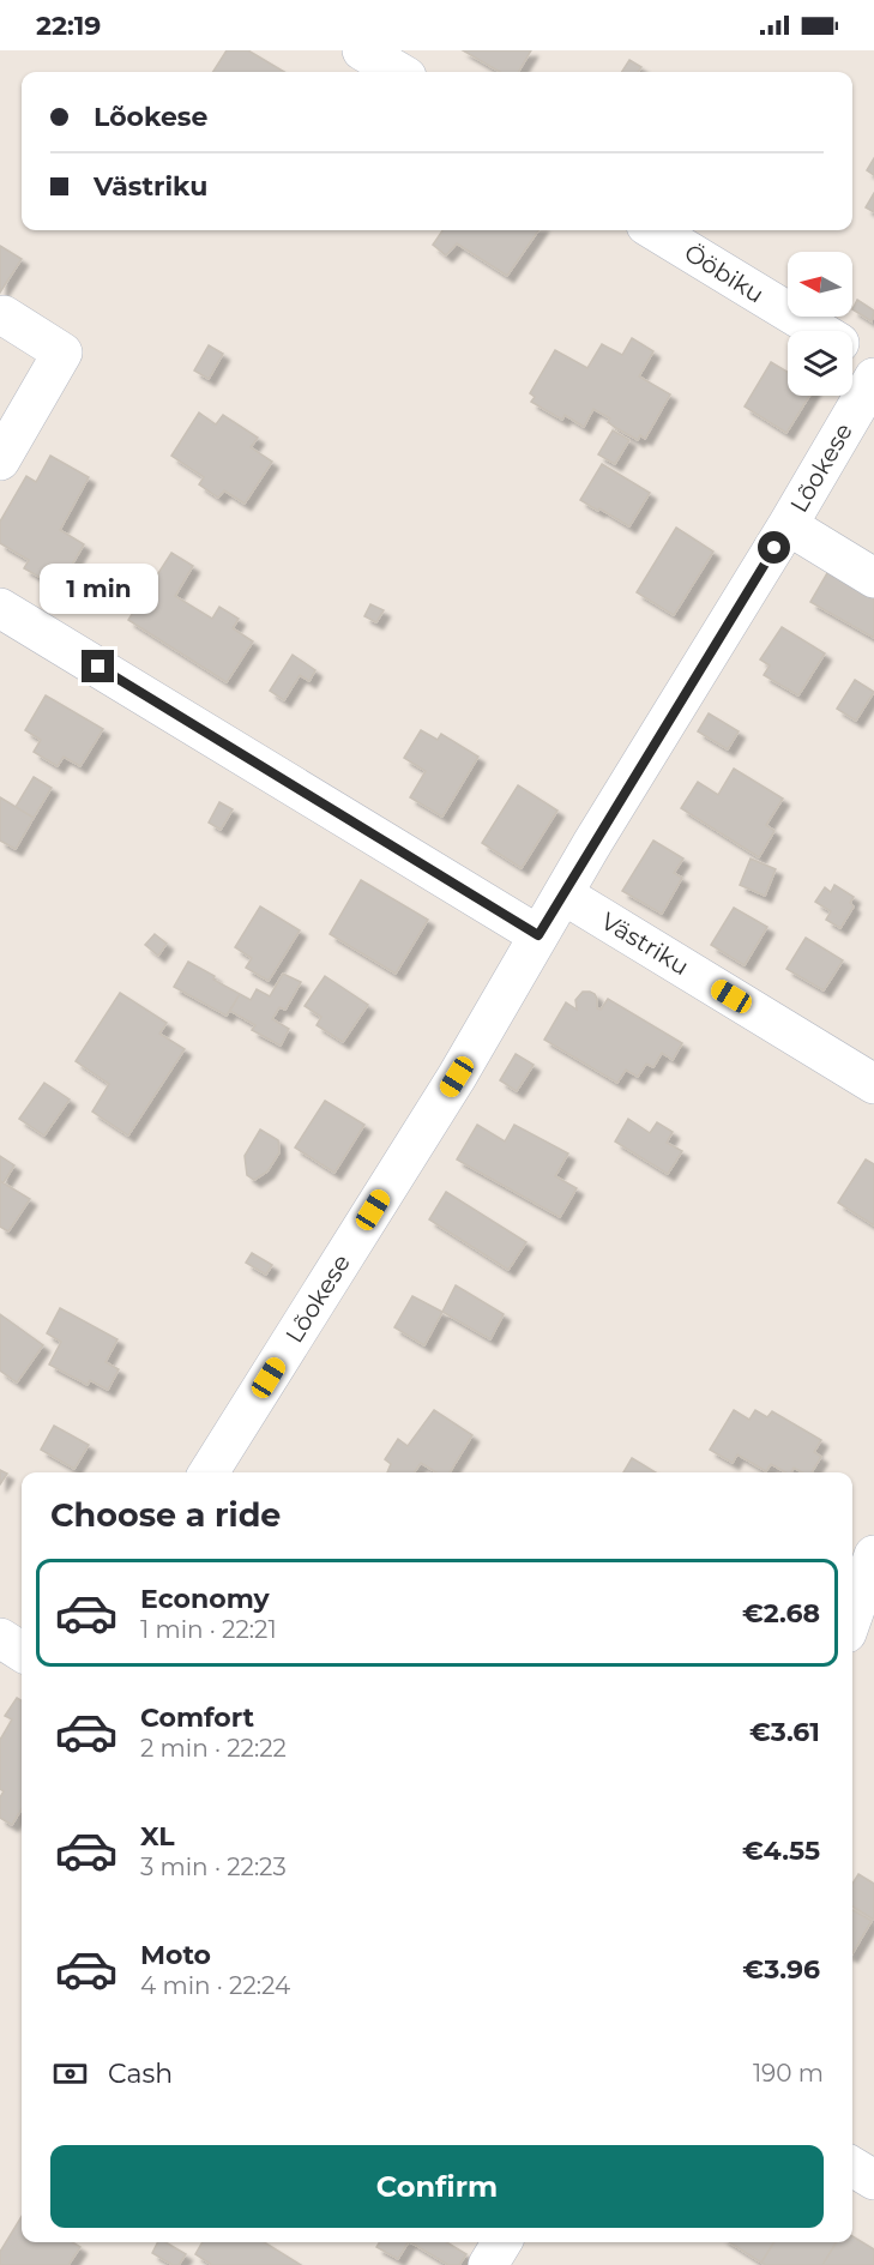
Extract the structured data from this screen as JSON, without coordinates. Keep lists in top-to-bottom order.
{
  "streets": {
    "street": ["Ööbiku", "Lõokese", "Västriku"]
  },
  "crossings": [
    ["Lõokese", "Västriku"]
  ],
  "north": "left",
  "page": {
    "status": "22:19",
    "banner": ["Lõokese", "Västriku"],
    "bubble": "1 min",
    "heading": "Choose a ride",
    "list": [
      {
        "name": "Economy",
        "note": "1 min · 22:21",
        "value": "€2.68"
      },
      {
        "name": "Comfort",
        "note": "2 min · 22:22",
        "value": "€3.61"
      },
      {
        "name": "XL",
        "note": "3 min · 22:23",
        "value": "€4.55"
      },
      {
        "name": "Moto",
        "note": "4 min · 22:24",
        "value": "€3.96"
      }
    ],
    "pay": ["Cash", "190 m"],
    "buttons": "Confirm"
  }
}
